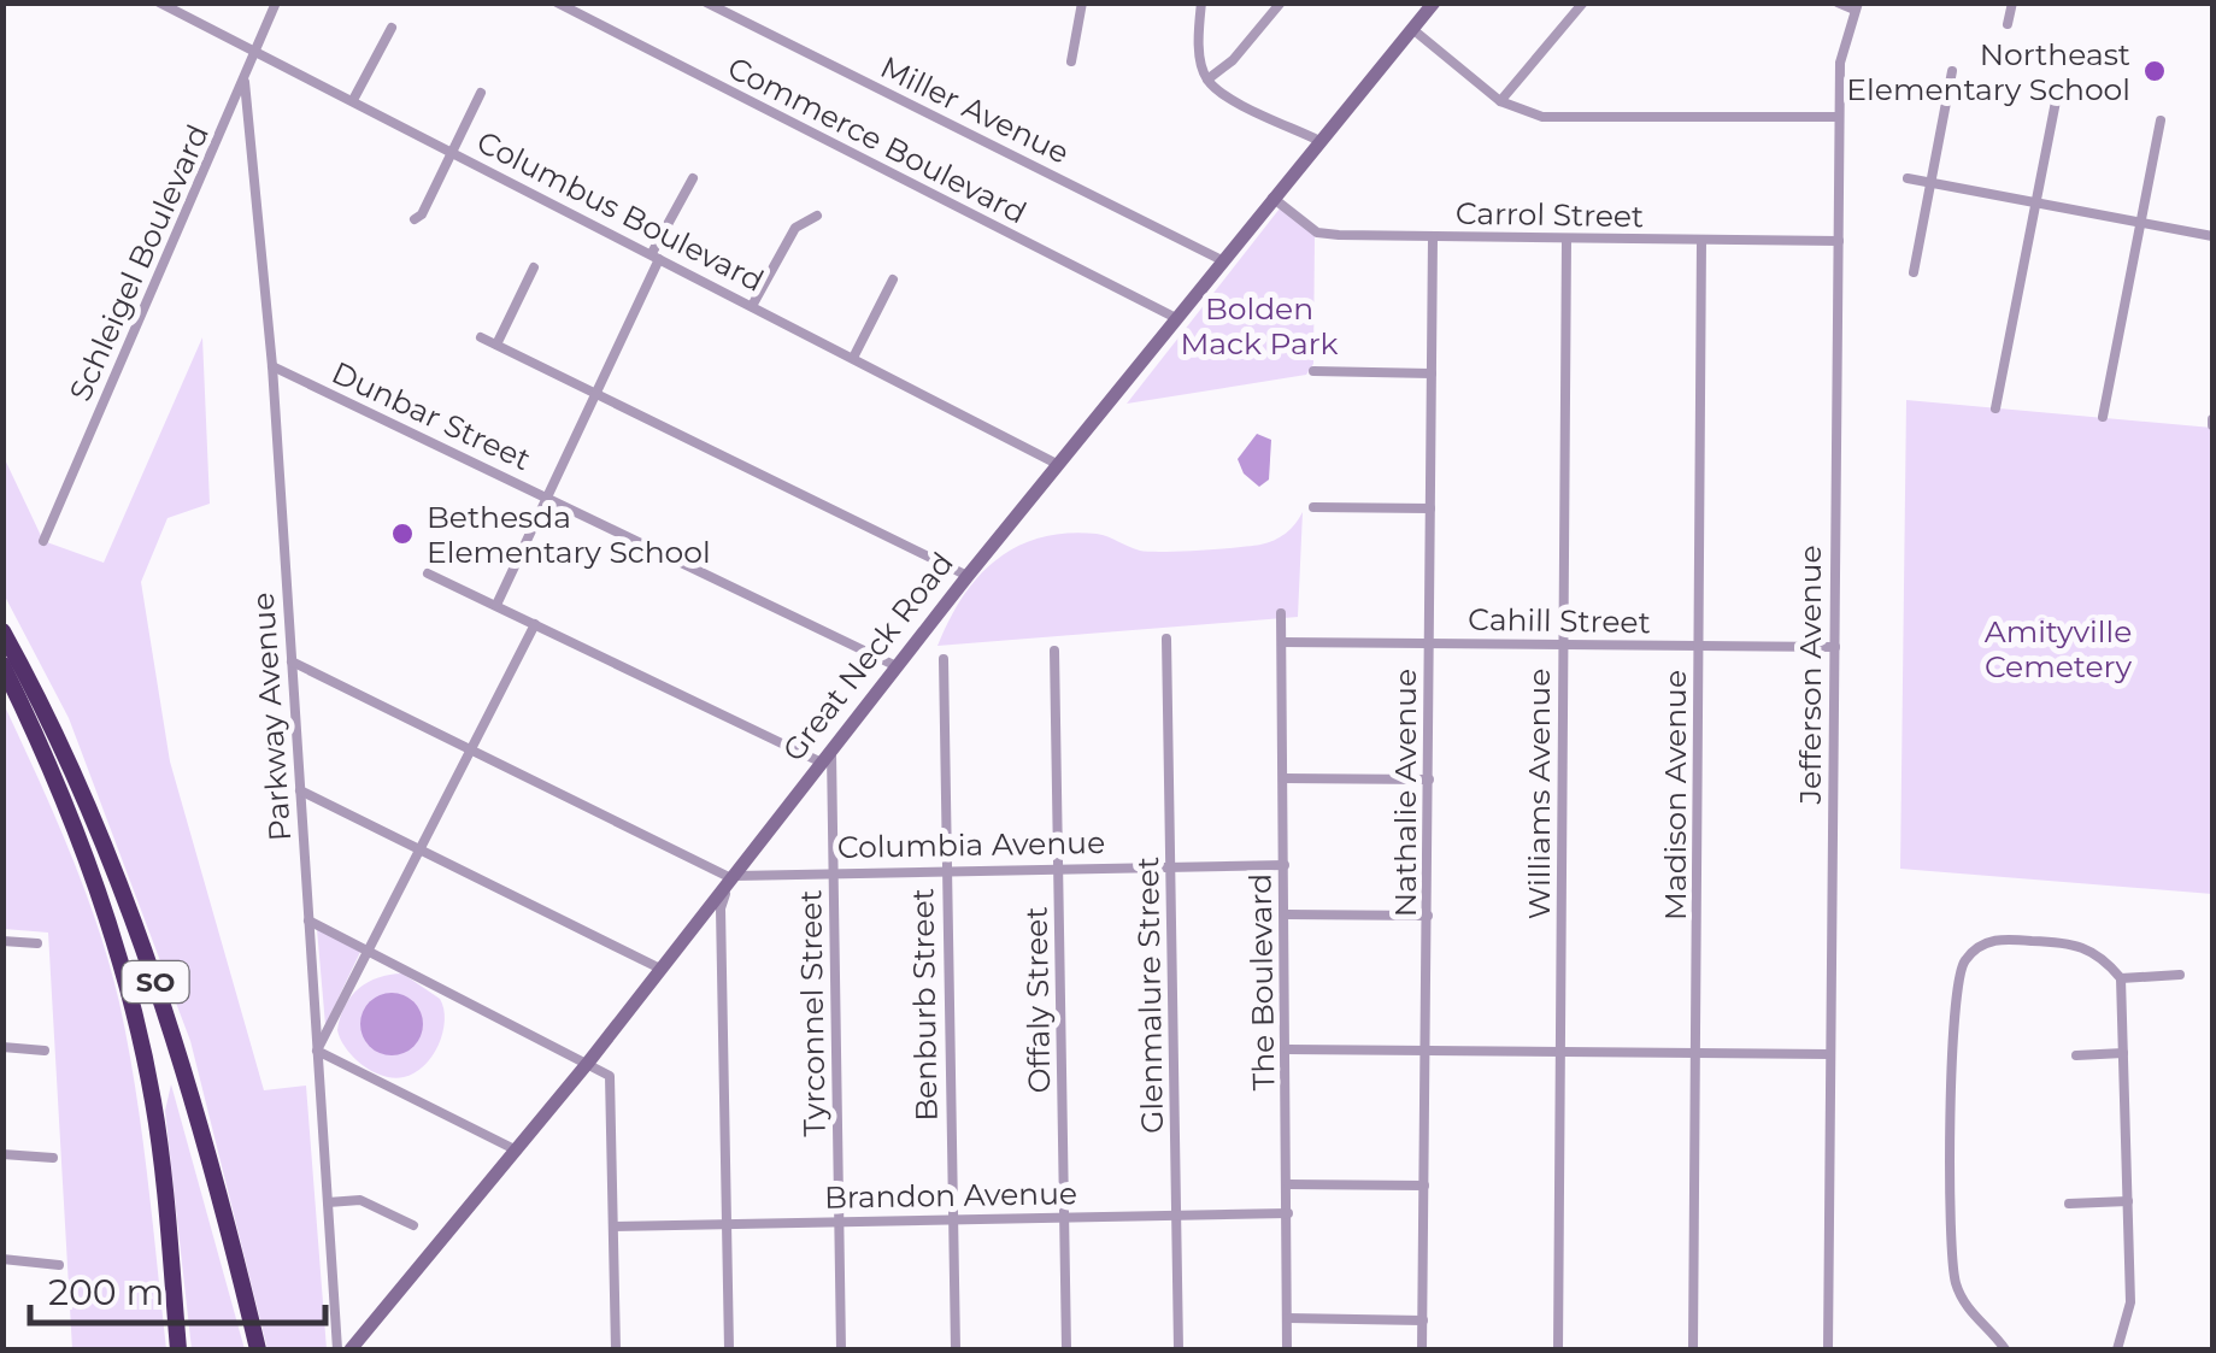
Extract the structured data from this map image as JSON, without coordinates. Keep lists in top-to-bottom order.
{
  "streets": {
    "highway": ["SO"],
    "main road": ["Great Neck Road"],
    "street": [
      "Miller Avenue",
      "Commerce Boulevard",
      "Columbus Boulevard",
      "Carrol Street",
      "Schleigel Boulevard",
      "Dunbar Street",
      "Cahill Street",
      "Jefferson Avenue",
      "Parkway Avenue",
      "Nathalie Avenue",
      "Williams Avenue",
      "Madison Avenue",
      "Columbia Avenue",
      "The Boulevard",
      "Glenmalure Street",
      "Offaly Street",
      "Benburb Street",
      "Tyrconnel Street",
      "Brandon Avenue"
    ]
  },
  "crossings": [
    ["Miller Avenue", "Great Neck Road"],
    ["Commerce Boulevard", "Great Neck Road"],
    ["Columbus Boulevard", "Schleigel Boulevard"],
    ["Columbus Boulevard", "Great Neck Road"],
    ["Carrol Street", "Great Neck Road"],
    ["Carrol Street", "Jefferson Avenue"],
    ["Carrol Street", "Nathalie Avenue"],
    ["Carrol Street", "Williams Avenue"],
    ["Carrol Street", "Madison Avenue"],
    ["Schleigel Boulevard", "Parkway Avenue"],
    ["Dunbar Street", "Great Neck Road"],
    ["Dunbar Street", "Parkway Avenue"],
    ["Cahill Street", "Jefferson Avenue"],
    ["Cahill Street", "Nathalie Avenue"],
    ["Cahill Street", "Williams Avenue"],
    ["Cahill Street", "Madison Avenue"],
    ["Cahill Street", "The Boulevard"],
    ["Great Neck Road", "Columbia Avenue"],
    ["Great Neck Road", "Tyrconnel Street"],
    ["Columbia Avenue", "The Boulevard"],
    ["Columbia Avenue", "Glenmalure Street"],
    ["Columbia Avenue", "Offaly Street"],
    ["Columbia Avenue", "Benburb Street"],
    ["Columbia Avenue", "Tyrconnel Street"],
    ["The Boulevard", "Brandon Avenue"],
    ["Glenmalure Street", "Brandon Avenue"],
    ["Offaly Street", "Brandon Avenue"],
    ["Benburb Street", "Brandon Avenue"],
    ["Tyrconnel Street", "Brandon Avenue"]
  ],
  "parks": ["Bolden Mack Park", "Amityville Cemetery"],
  "places": ["Northeast Elementary School", "Bethesda Elementary School"],
  "scale_bar": "200 m"
}
